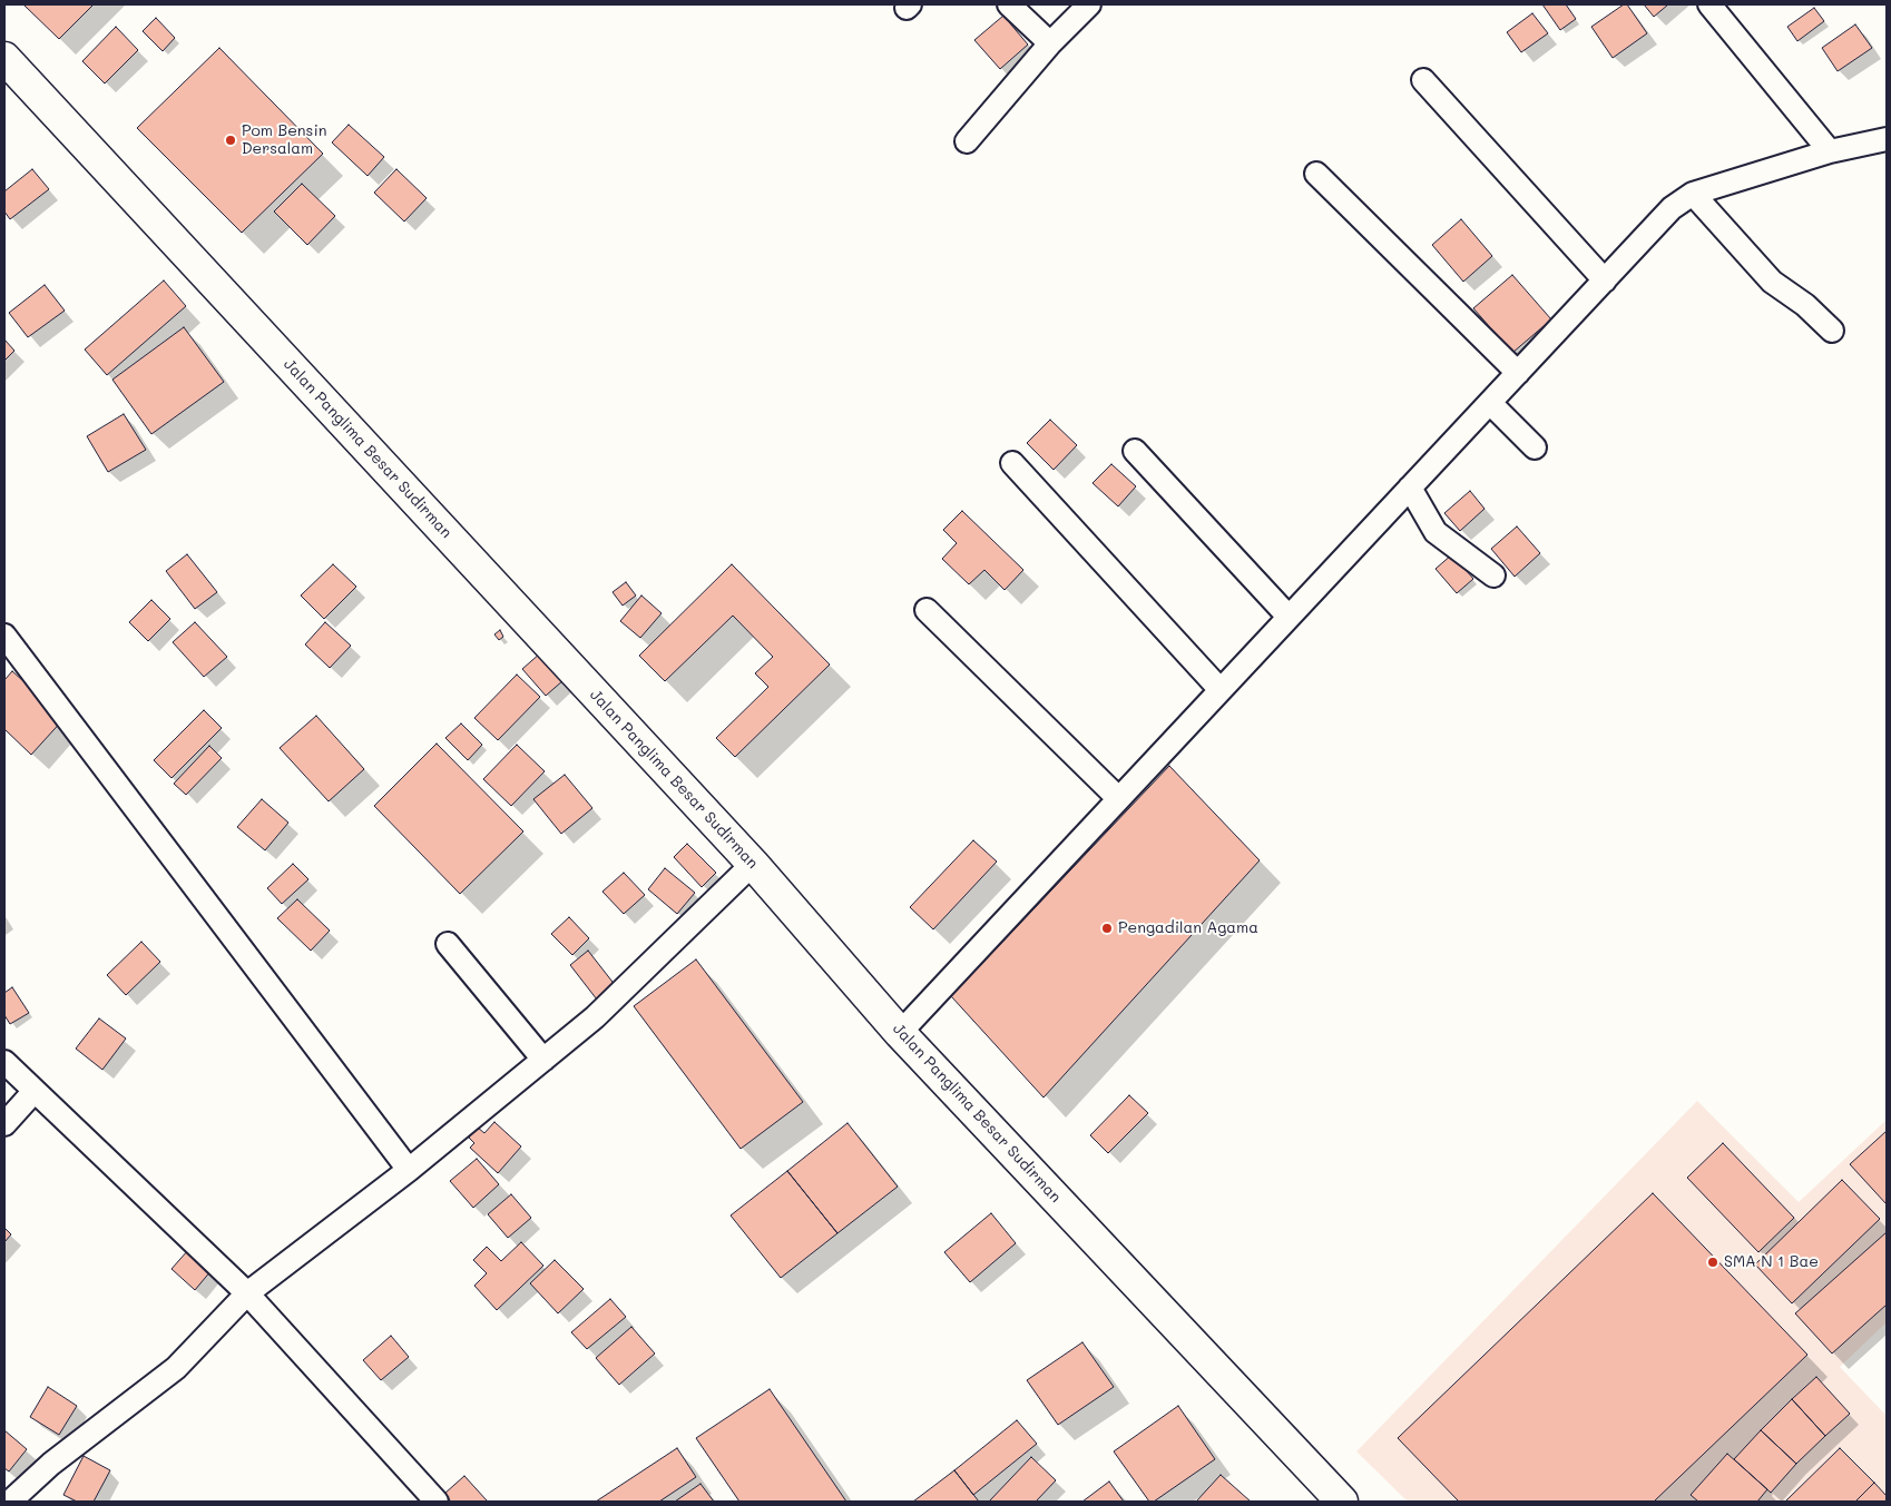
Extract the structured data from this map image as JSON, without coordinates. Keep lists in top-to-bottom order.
{
  "streets": {
    "main road": ["Jalan Panglima Besar Sudirman"]
  },
  "places": ["Pom Bensin Dersalam", "Pengadilan Agama", "SMA N 1 Bae"]
}
